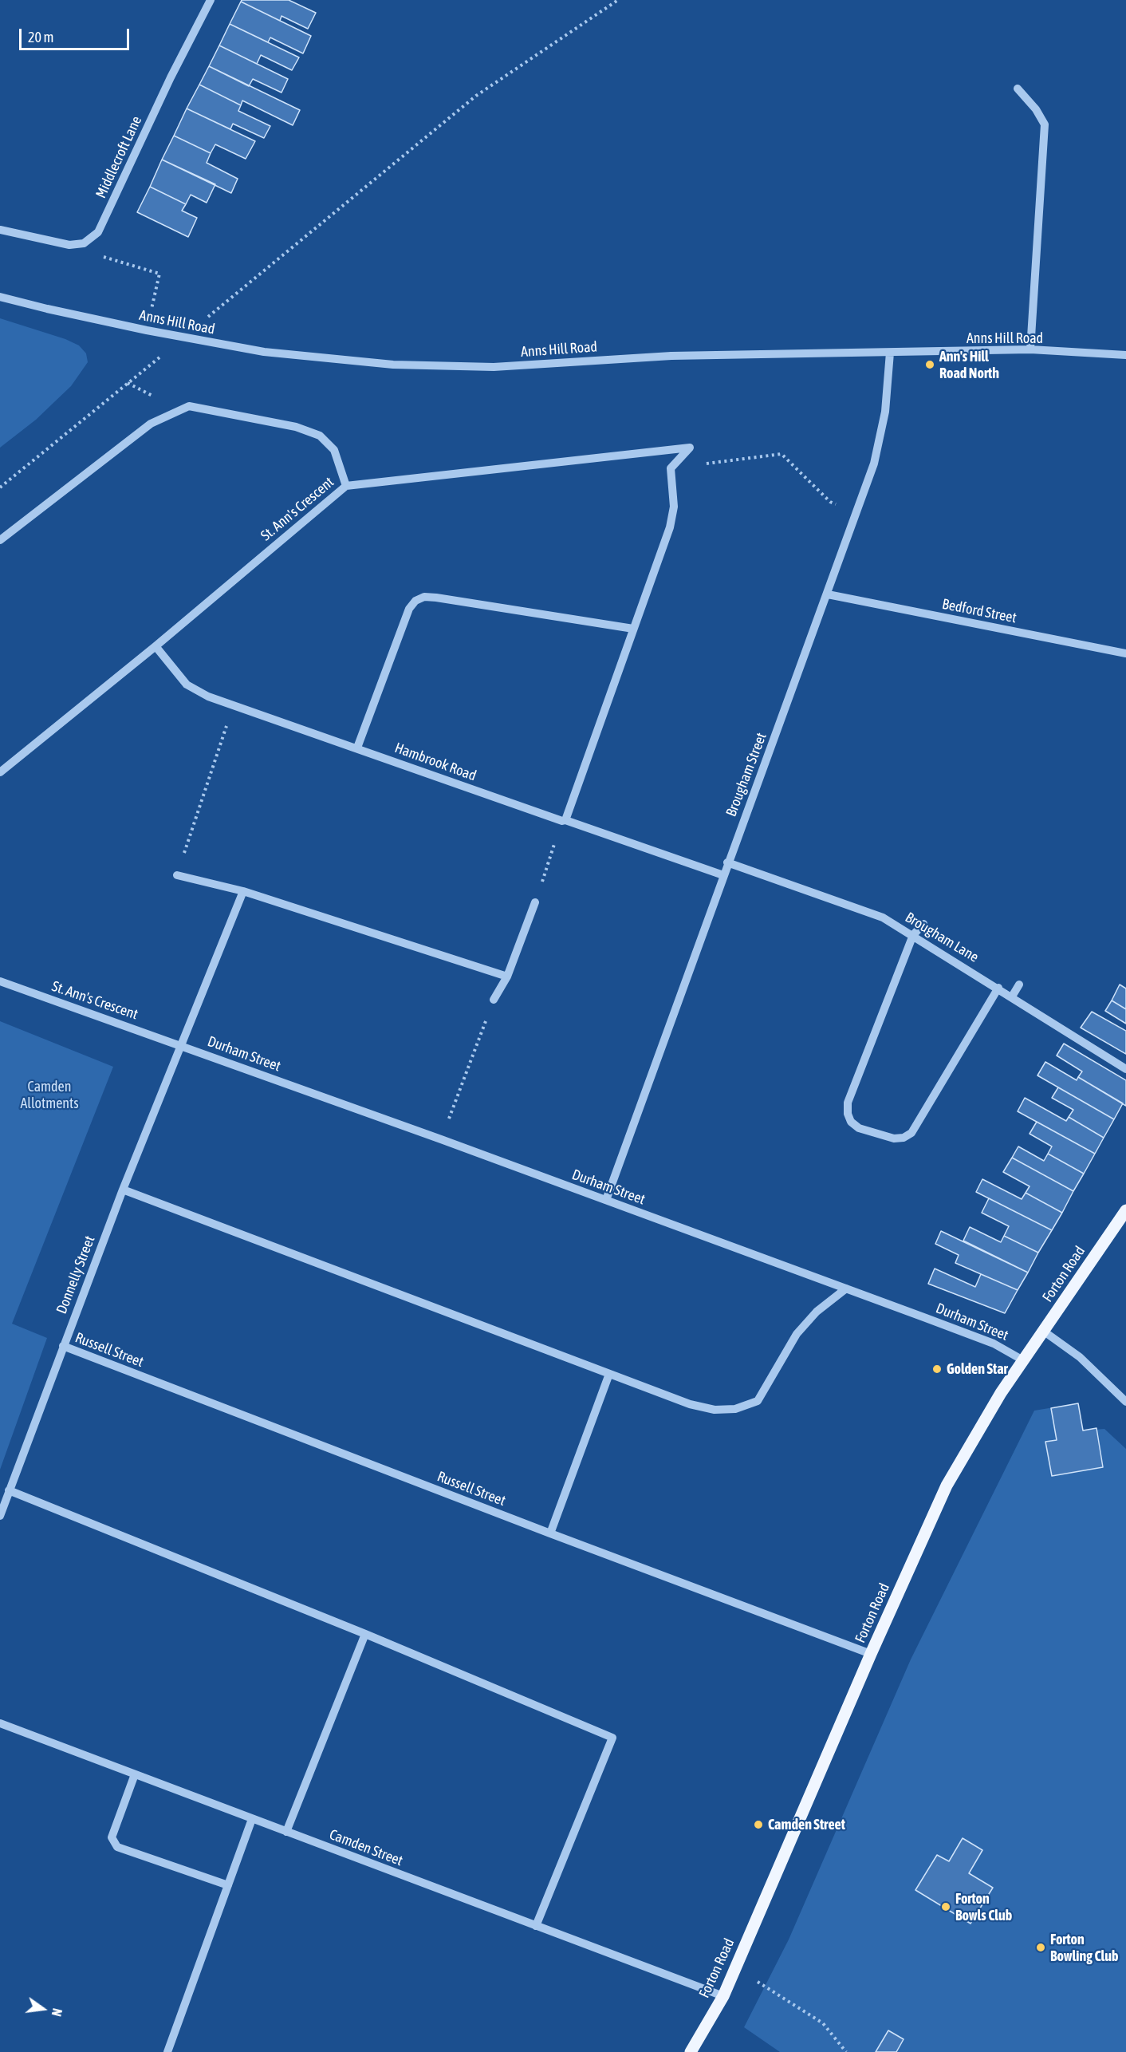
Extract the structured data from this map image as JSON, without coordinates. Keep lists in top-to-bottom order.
{
  "streets": {
    "main road": ["Forton Road"],
    "street": [
      "Middlecroft Lane",
      "Anns Hill Road",
      "St. Ann's Crescent",
      "Bedford Street",
      "Hambrook Road",
      "Brougham Street",
      "Brougham Lane",
      "Durham Street",
      "Donnelly Street",
      "Russell Street",
      "Camden Street"
    ]
  },
  "crossings": [
    ["Anns Hill Road", "Brougham Street"],
    ["St. Ann's Crescent", "Hambrook Road"],
    ["St. Ann's Crescent", "Durham Street"],
    ["St. Ann's Crescent", "Donnelly Street"],
    ["Bedford Street", "Brougham Street"],
    ["Hambrook Road", "Brougham Street"],
    ["Brougham Street", "Brougham Lane"],
    ["Brougham Street", "Durham Street"],
    ["Durham Street", "Forton Road"],
    ["Durham Street", "Donnelly Street"],
    ["Forton Road", "Russell Street"],
    ["Forton Road", "Camden Street"],
    ["Donnelly Street", "Russell Street"]
  ],
  "parks": ["Camden Allotments"],
  "places": [
    "Ann's Hill Road North",
    "Golden Star",
    "Camden Street",
    "Forton Bowls Club",
    "Forton Bowling Club"
  ],
  "scale_bar": "20 m",
  "north": "right"
}
